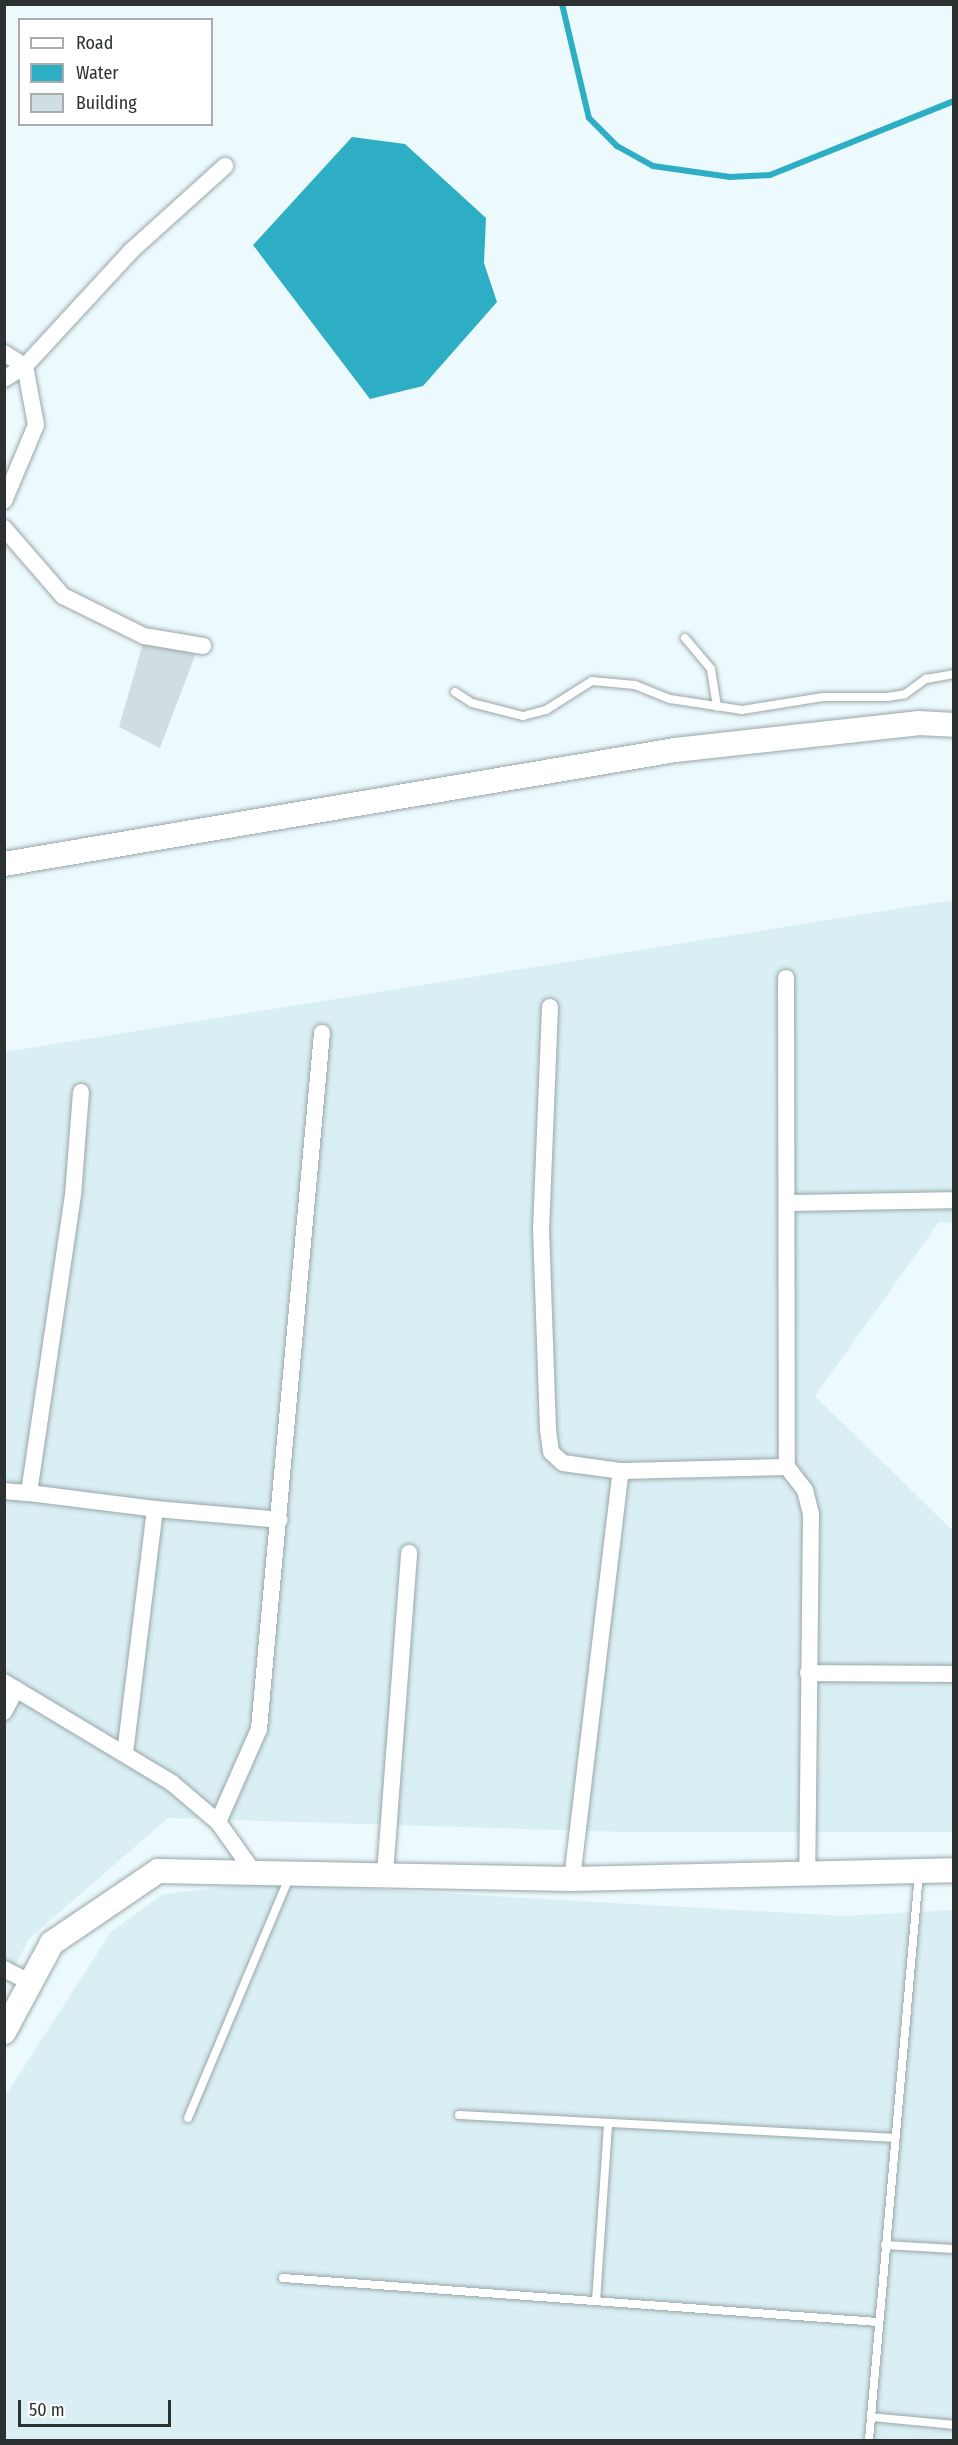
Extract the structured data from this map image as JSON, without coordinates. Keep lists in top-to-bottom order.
{
  "legend": ["Road", "Water", "Building"],
  "scale_bar": "50 m"
}
